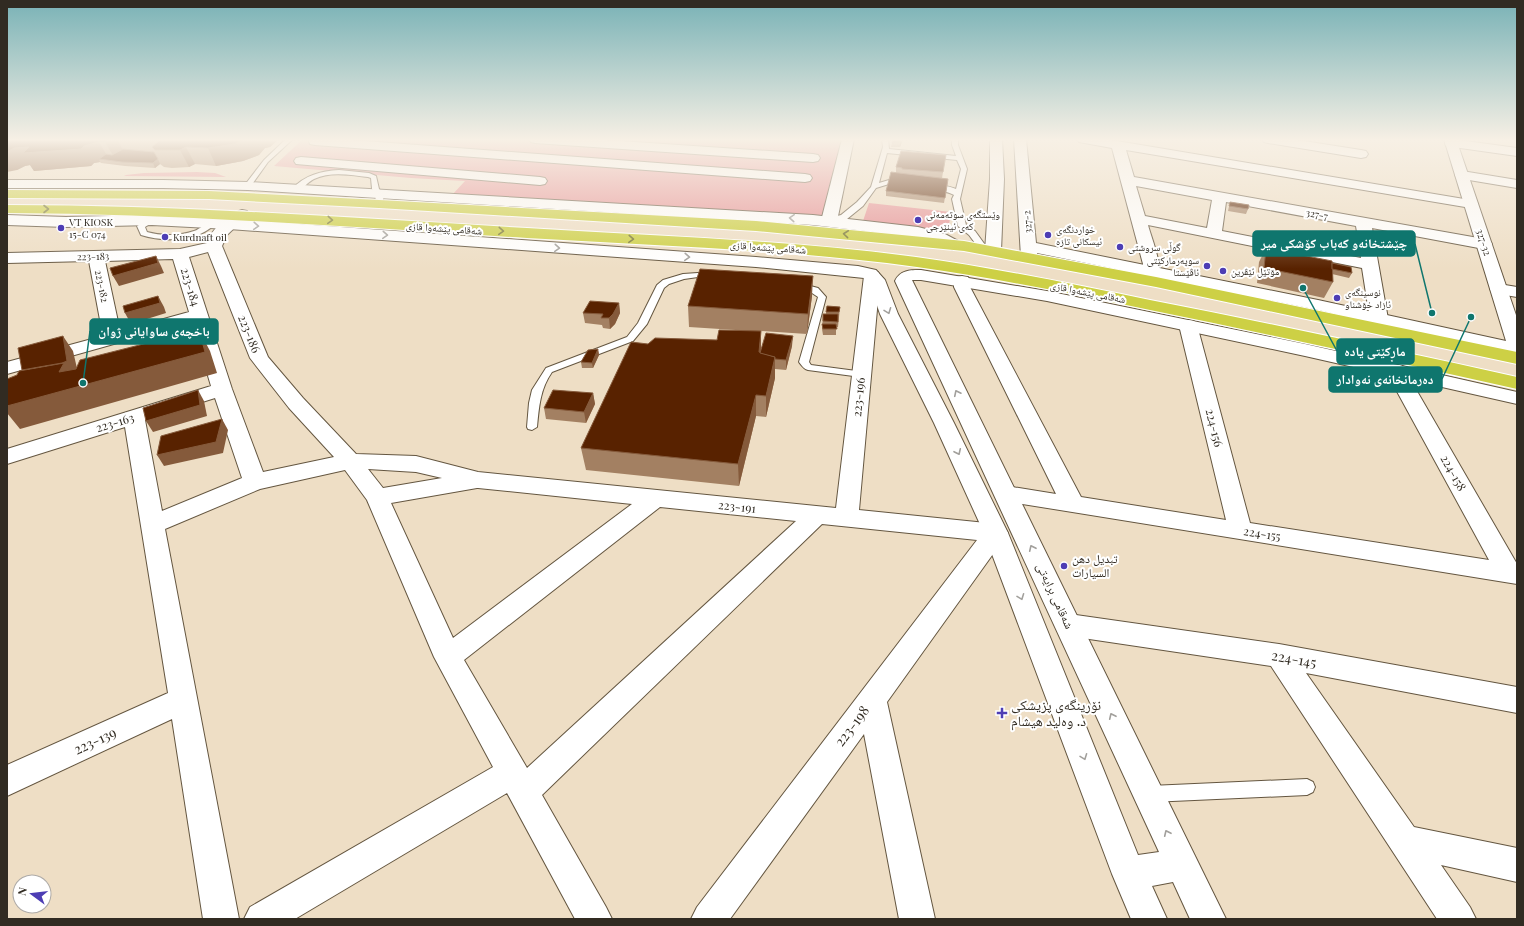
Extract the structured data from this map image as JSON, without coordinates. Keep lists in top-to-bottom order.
{
  "streets": {
    "highway": ["شەقامی پێشەوا قازی"],
    "street": [
      "327-7",
      "327-2",
      "327-32",
      "223-183",
      "223-182",
      "223-184",
      "223-186",
      "223-196",
      "223-163",
      "224-156",
      "224-158",
      "223-191",
      "224-155",
      "شەقامی برایەتی",
      "224-145",
      "223-198",
      "223-139"
    ]
  },
  "crossings": [
    ["327-7", "327-32"],
    ["327-2", "شەقامی پێشەوا قازی"],
    ["شەقامی پێشەوا قازی", "شەقامی برایەتی"],
    ["223-183", "223-182"],
    ["223-183", "223-184"],
    ["223-183", "223-186"],
    ["223-184", "223-163"],
    ["223-196", "223-191"],
    ["224-156", "224-155"],
    ["224-158", "224-155"],
    ["223-191", "223-198"],
    ["224-155", "شەقامی برایەتی"],
    ["شەقامی برایەتی", "224-145"]
  ],
  "places": {
    "other": [
      "وێستگەی سوتەمەنی کەی ئینێرجی",
      "VT KIOSK 15-C 074",
      "خواردنگەی ئیسکانی تازە",
      "Kurdnaft oil",
      "گوڵی سروشتی",
      "سوپەرمارکێتی ئاڤێستا",
      "مۆتێل ئێڤرین",
      "ماڕکێتی یادە",
      "نوسینگەی ئازاد خۆشناو",
      "چێشتخانەو کەباب کۆشکی میر",
      "دەرمانخانەی نەوادار",
      "باخچەی ساوایانی ژوان",
      "تبديل دهن السيارات"
    ],
    "health": ["نۆرینگەی پزیشکی د. وەلید هیشام"]
  },
  "north": "left"
}
